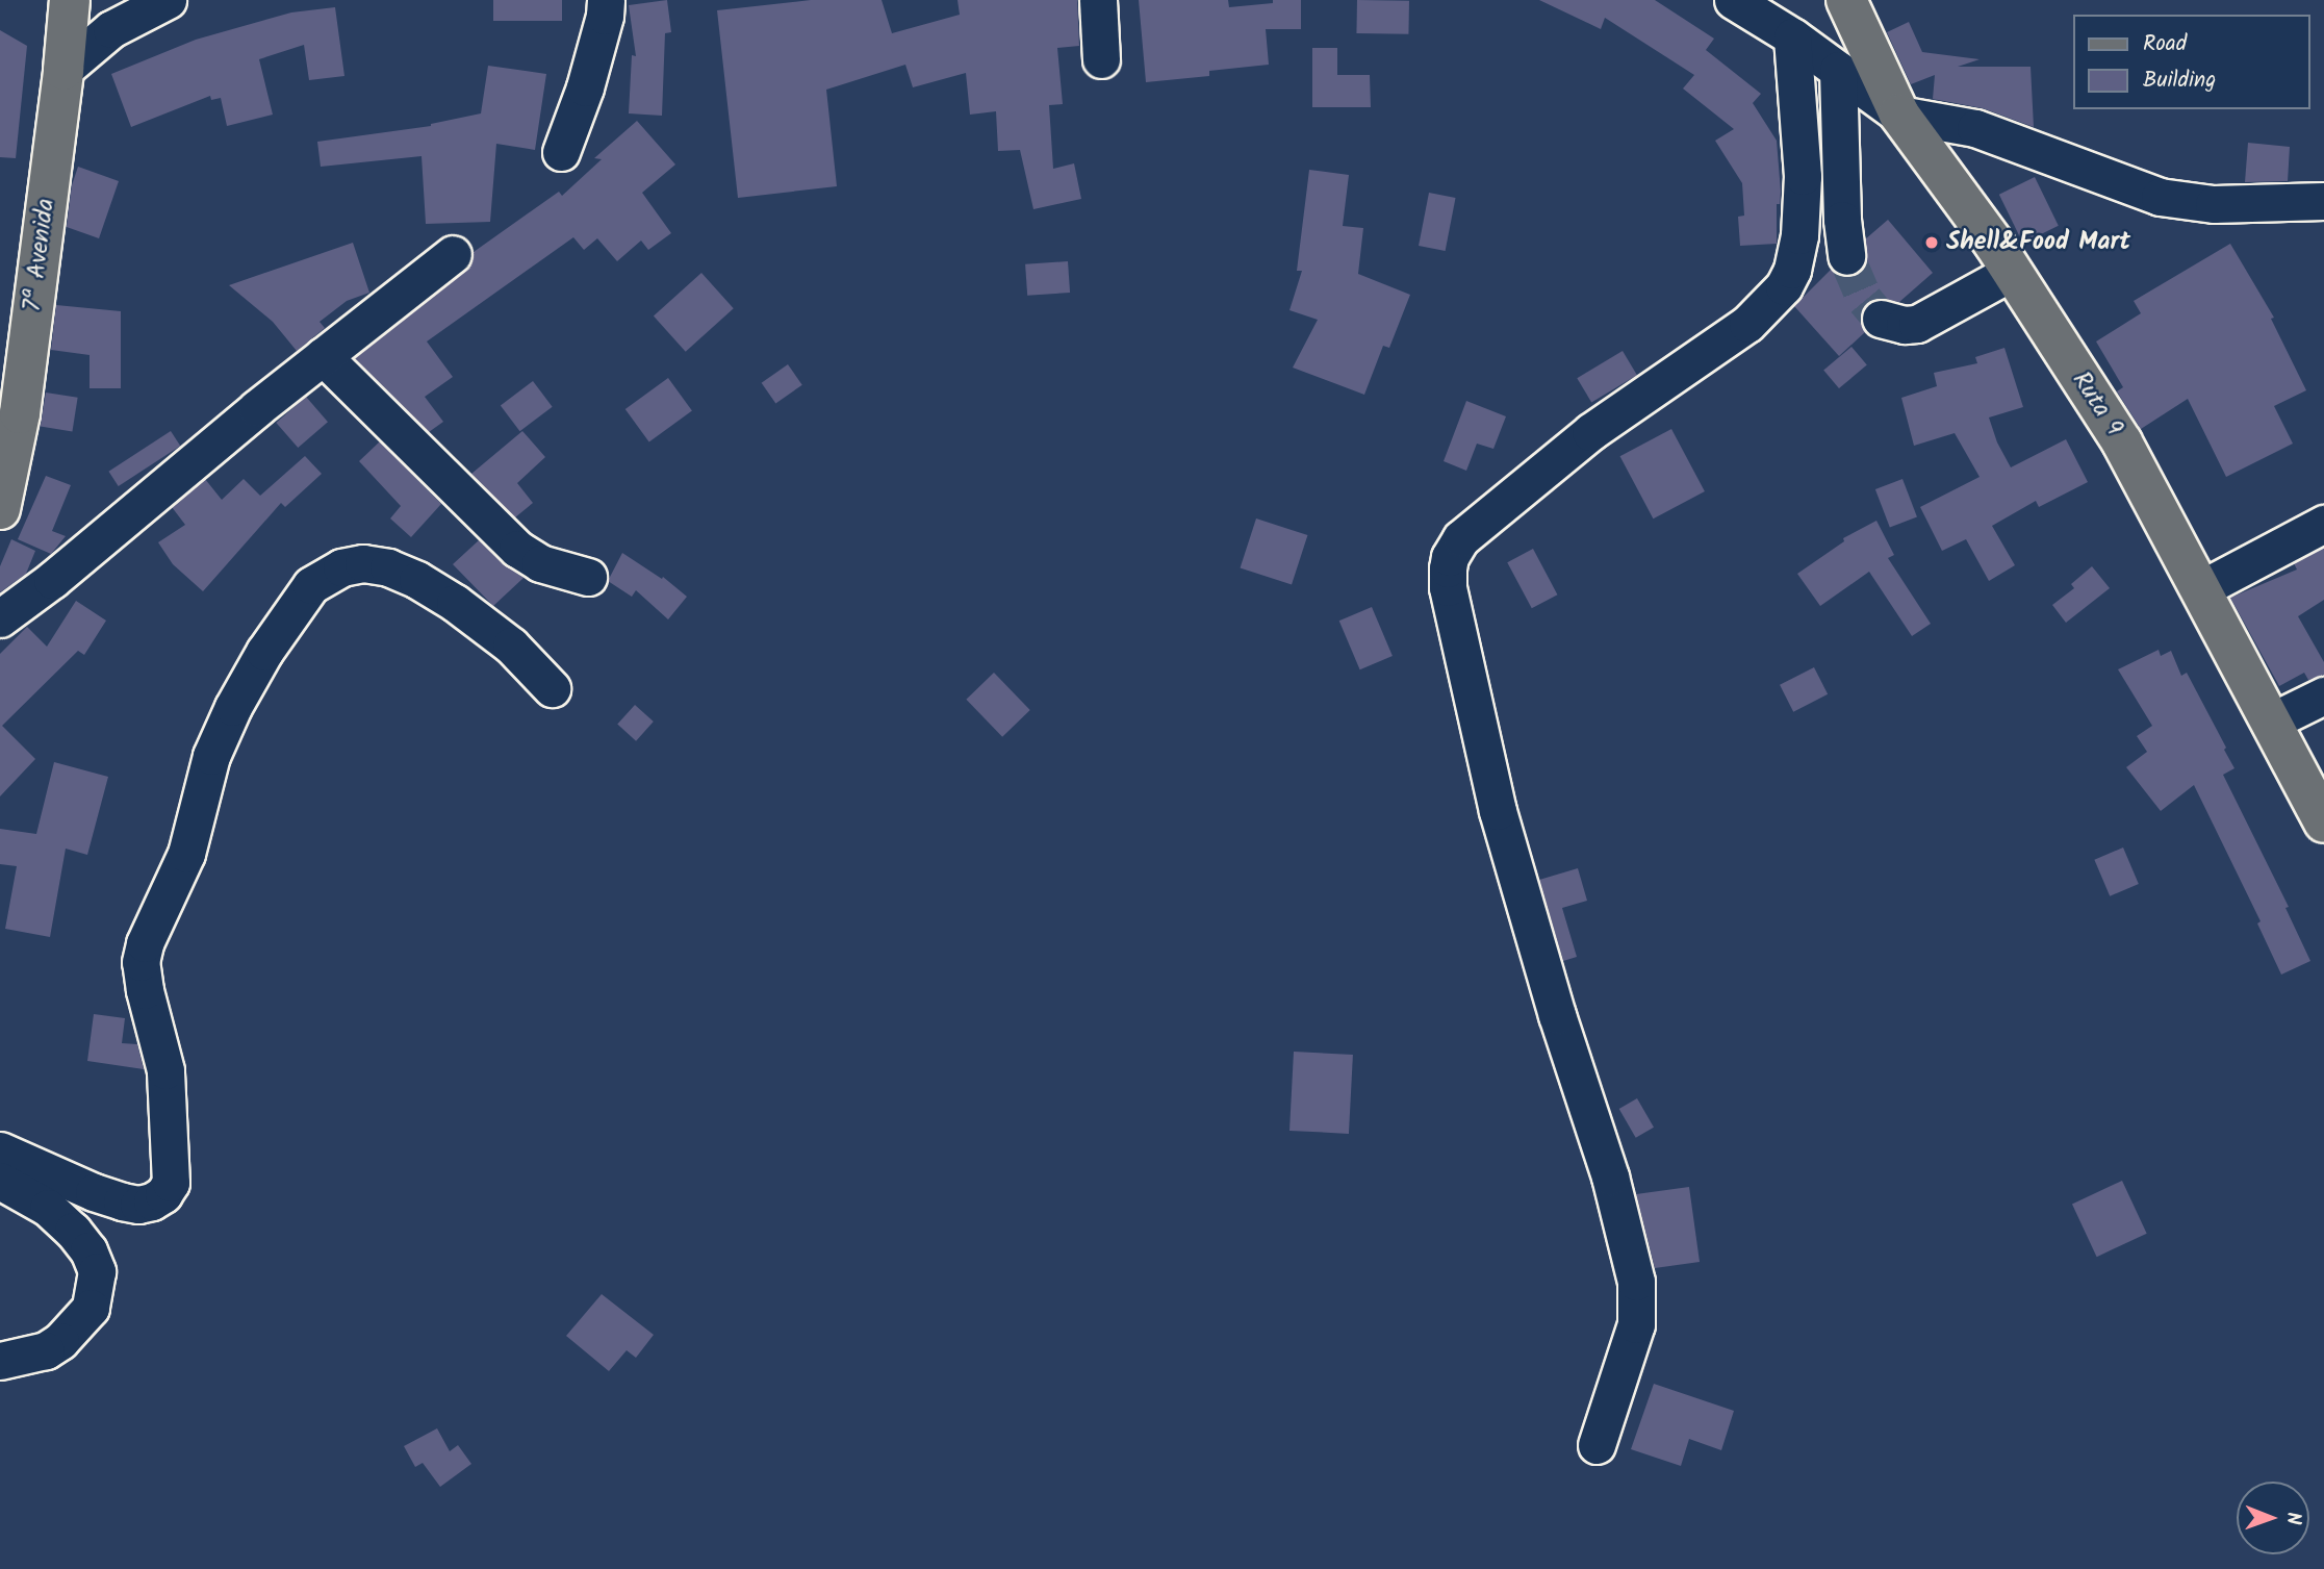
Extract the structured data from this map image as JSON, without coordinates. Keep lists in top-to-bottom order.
{
  "streets": {
    "main road": ["7ª Avenida", "Ruta 9"]
  },
  "places": ["Shell&Food Mart"],
  "legend": ["Road", "Building"],
  "north": "right"
}
